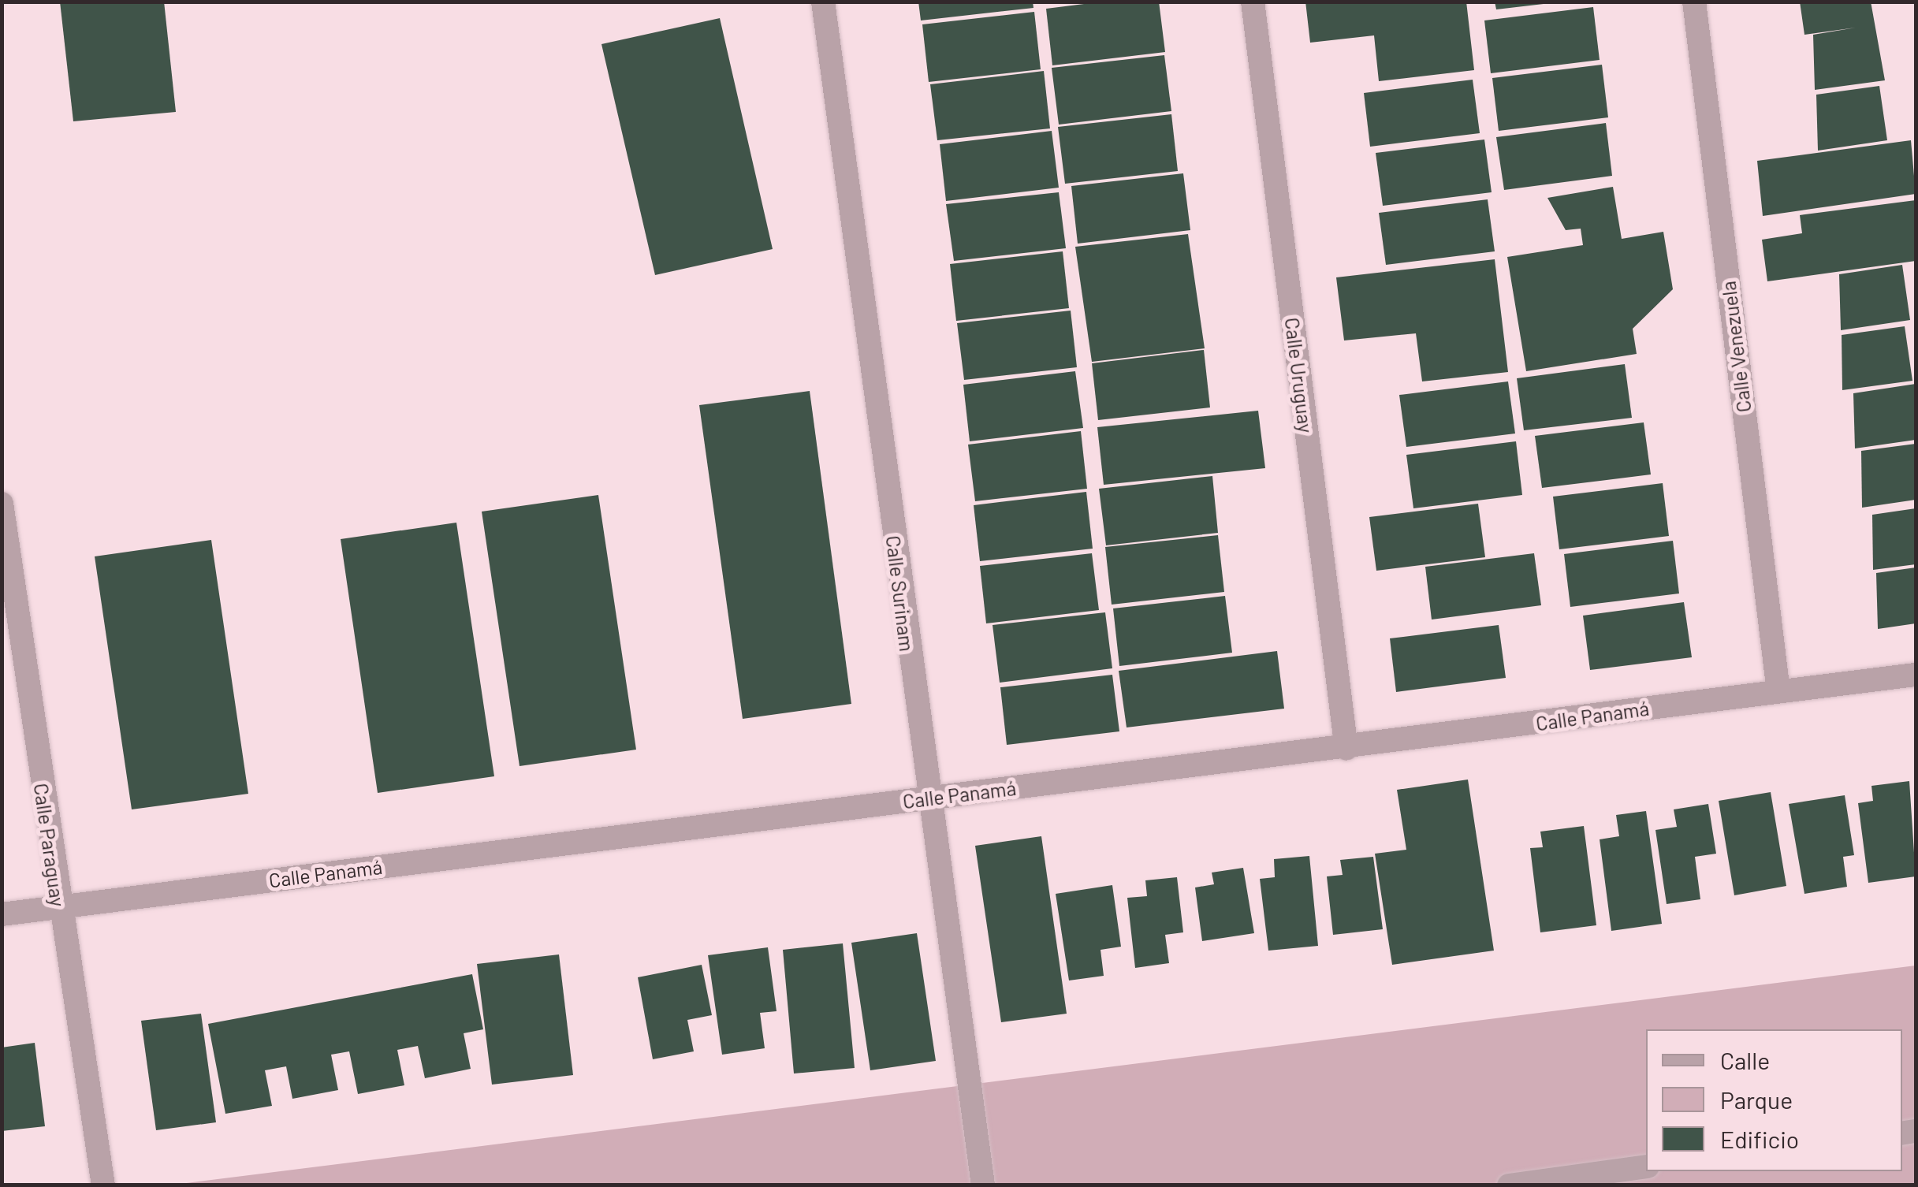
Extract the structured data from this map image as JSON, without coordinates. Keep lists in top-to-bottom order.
{
  "streets": {
    "street": [
      "Calle Venezuela",
      "Calle Uruguay",
      "Calle Surinam",
      "Calle Panamá",
      "Calle Paraguay"
    ]
  },
  "crossings": [
    ["Calle Venezuela", "Calle Panamá"],
    ["Calle Uruguay", "Calle Panamá"],
    ["Calle Surinam", "Calle Panamá"],
    ["Calle Panamá", "Calle Paraguay"]
  ],
  "legend": ["Calle", "Parque", "Edificio"]
}
